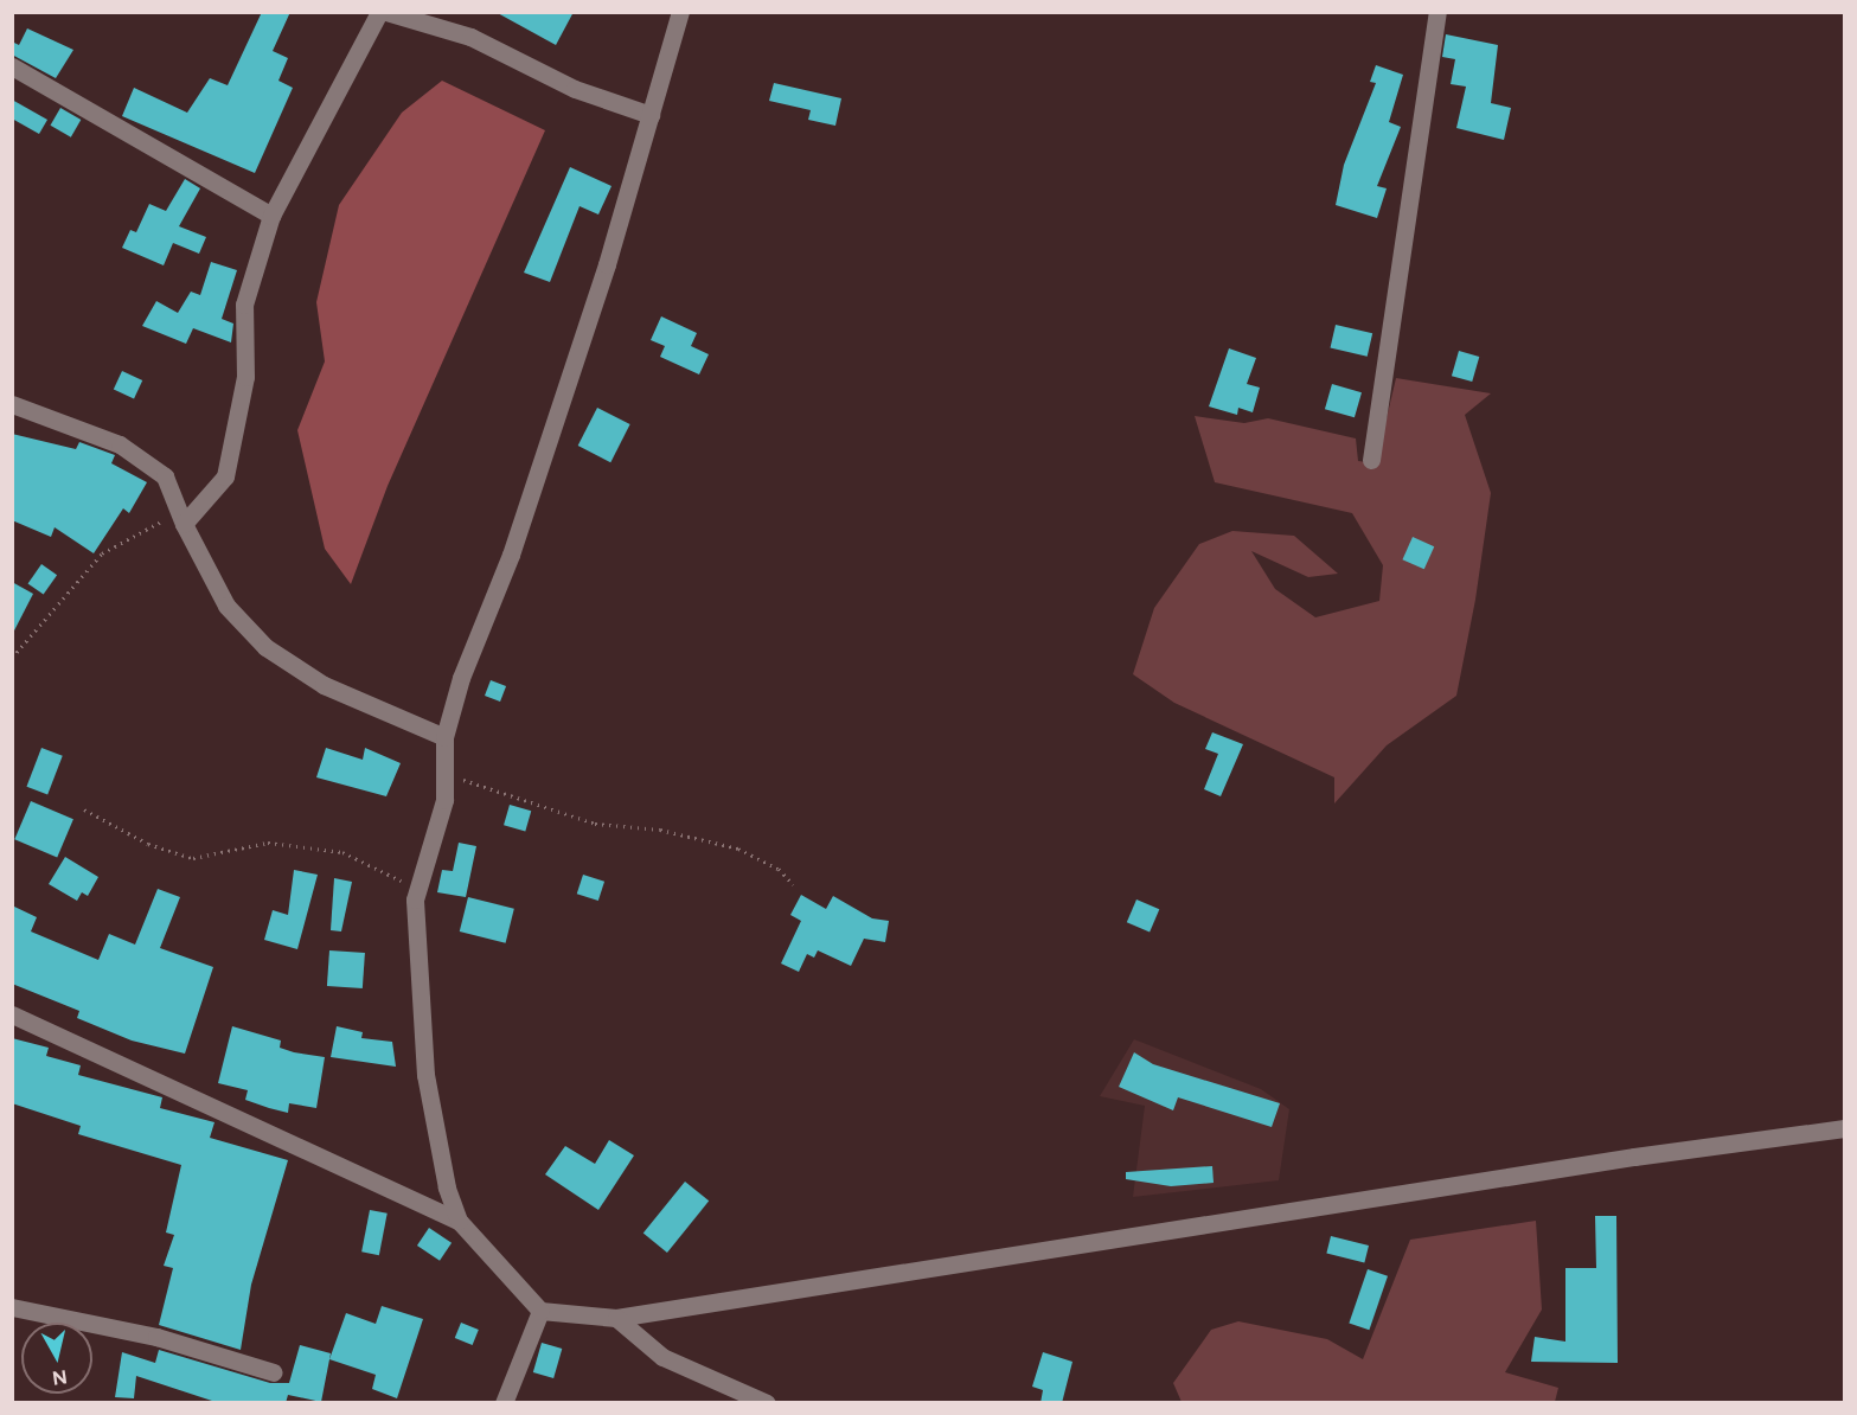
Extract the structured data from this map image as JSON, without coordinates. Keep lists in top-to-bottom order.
{
  "north": "bottom"
}
